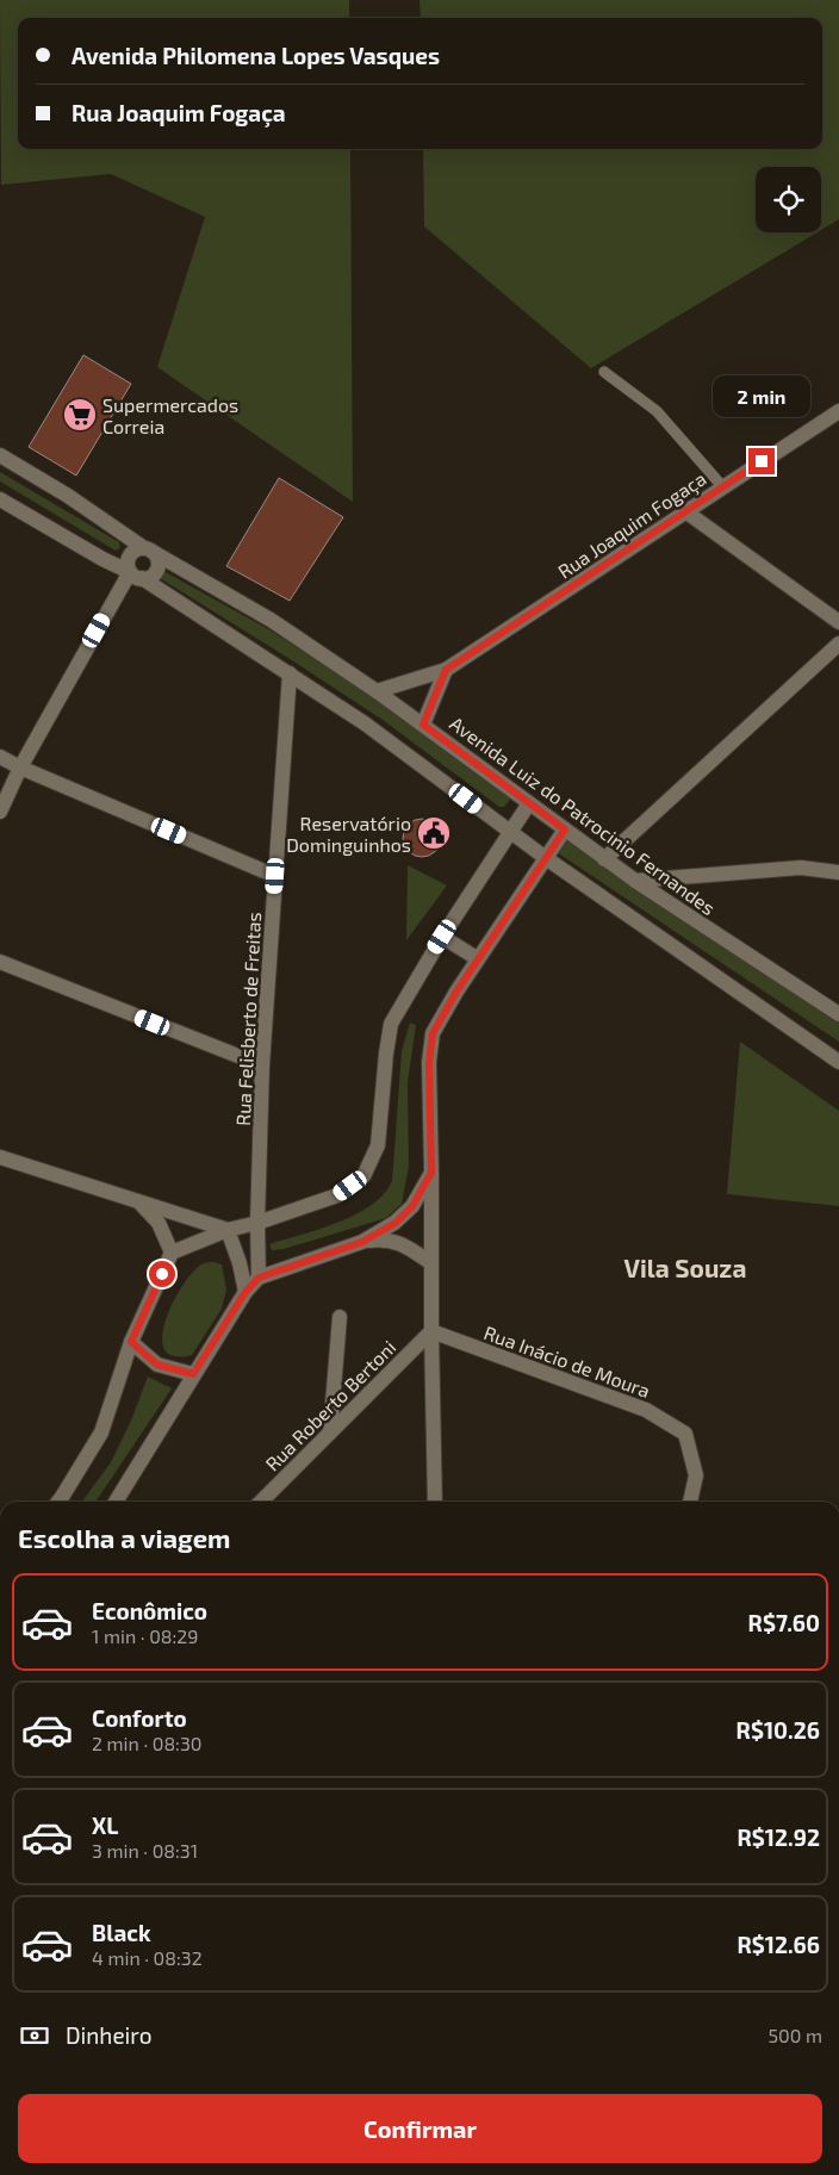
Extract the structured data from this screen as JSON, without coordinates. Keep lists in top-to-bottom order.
{
  "streets": {
    "street": [
      "Rua Joaquim Fogaça",
      "Avenida Luiz do Patrocinio Fernandes",
      "Rua Felisberto de Freitas",
      "Rua Inácio de Moura",
      "Rua Roberto Bertoni"
    ]
  },
  "crossings": [
    ["Rua Joaquim Fogaça", "Avenida Luiz do Patrocinio Fernandes"],
    ["Rua Inácio de Moura", "Rua Roberto Bertoni"]
  ],
  "districts": ["Vila Souza"],
  "places": {
    "supermarket": ["Supermercados Correia"],
    "public building": ["Reservatório Dominguinhos"]
  },
  "page": {
    "banner": ["Avenida Philomena Lopes Vasques", "Rua Joaquim Fogaça"],
    "bubble": "2 min",
    "heading": "Escolha a viagem",
    "list": [
      {
        "name": "Econômico",
        "note": "1 min · 08:29",
        "value": "R$7.60"
      },
      {
        "name": "Conforto",
        "note": "2 min · 08:30",
        "value": "R$10.26"
      },
      {
        "name": "XL",
        "note": "3 min · 08:31",
        "value": "R$12.92"
      },
      {
        "name": "Black",
        "note": "4 min · 08:32",
        "value": "R$12.66"
      }
    ],
    "pay": ["Dinheiro", "500 m"],
    "buttons": "Confirmar"
  }
}
